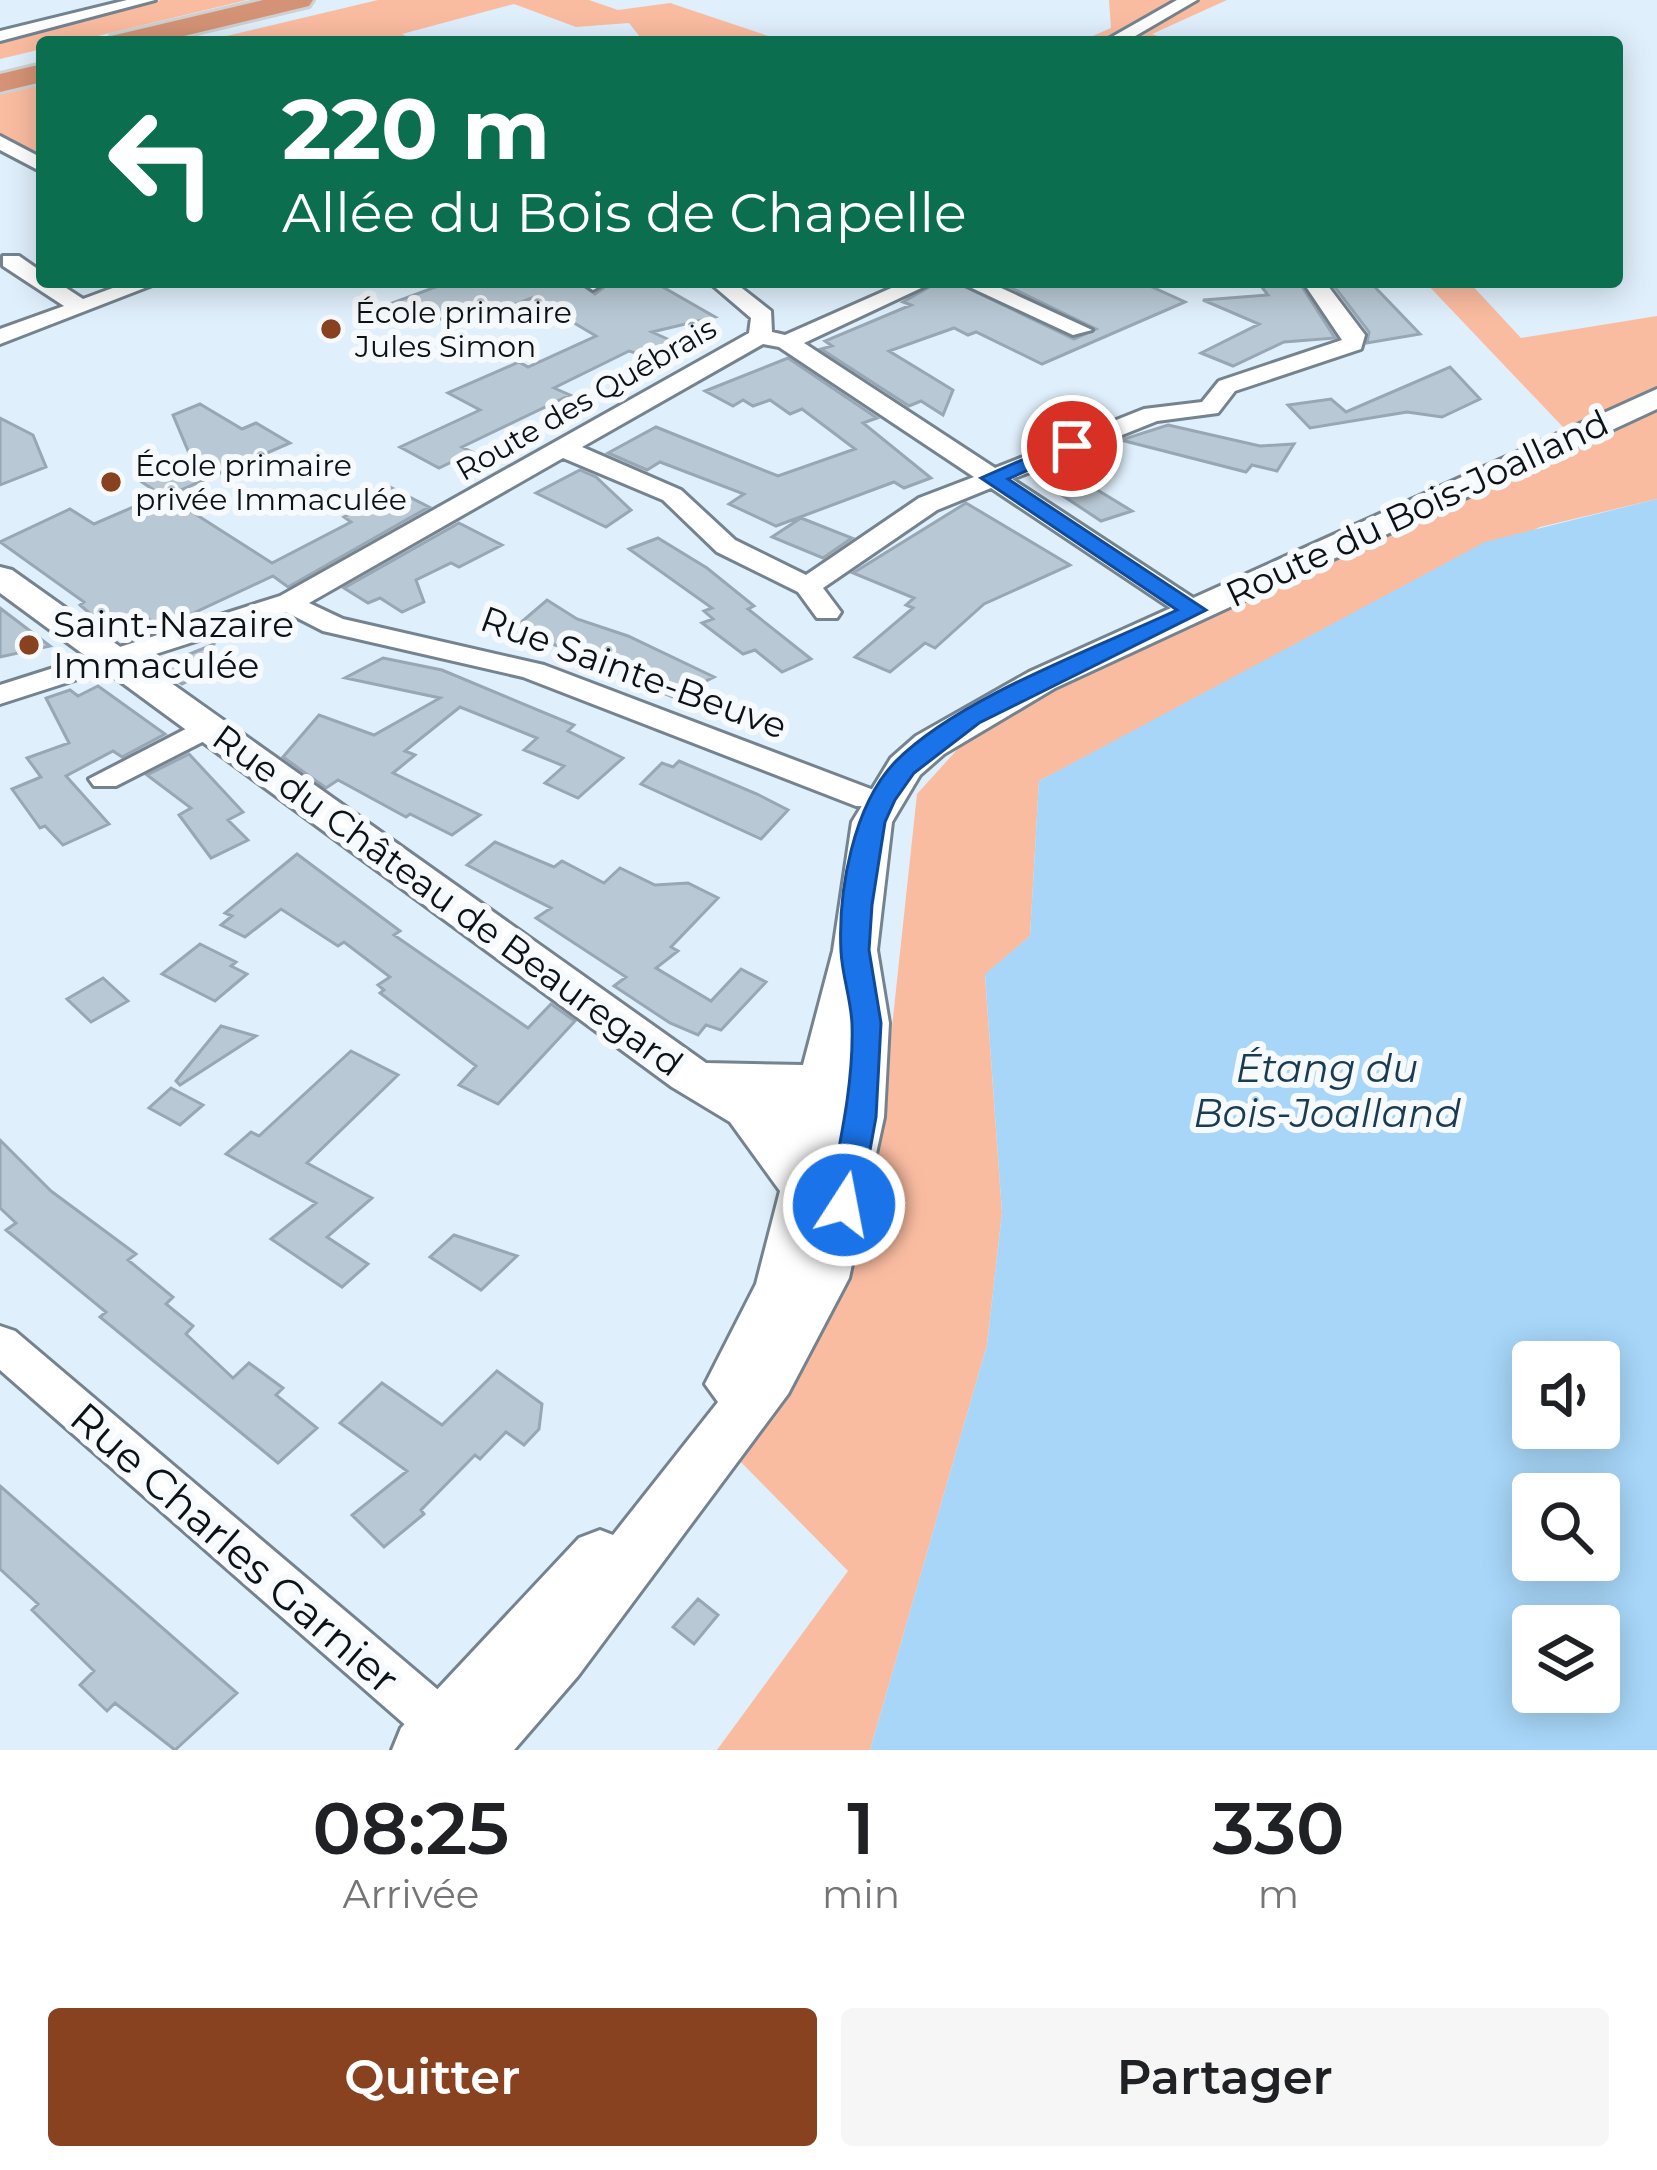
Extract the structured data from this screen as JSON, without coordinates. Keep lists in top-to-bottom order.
{
  "streets": {
    "street": [
      "Route des Québrais",
      "Route du Bois-Joalland",
      "Rue Sainte-Beuve",
      "Rue du Château de Beauregard",
      "Rue Charles Garnier"
    ]
  },
  "crossings": [
    ["Route des Québrais", "Rue Sainte-Beuve"],
    ["Route des Québrais", "Rue du Château de Beauregard"],
    ["Route du Bois-Joalland", "Rue Sainte-Beuve"],
    ["Route du Bois-Joalland", "Rue Charles Garnier"]
  ],
  "water": ["Étang du Bois-Joalland"],
  "places": ["École primaire Jules Simon", "École primaire privée Immaculée", "Saint-Nazaire Immaculée"],
  "page": {
    "turn": ["220 m", "Allée du Bois de Chapelle"],
    "eta": [
      "08:25",
      "Arrivée",
      "1",
      "min",
      "330",
      "m"
    ],
    "buttons": ["Quitter", "Partager"]
  }
}
